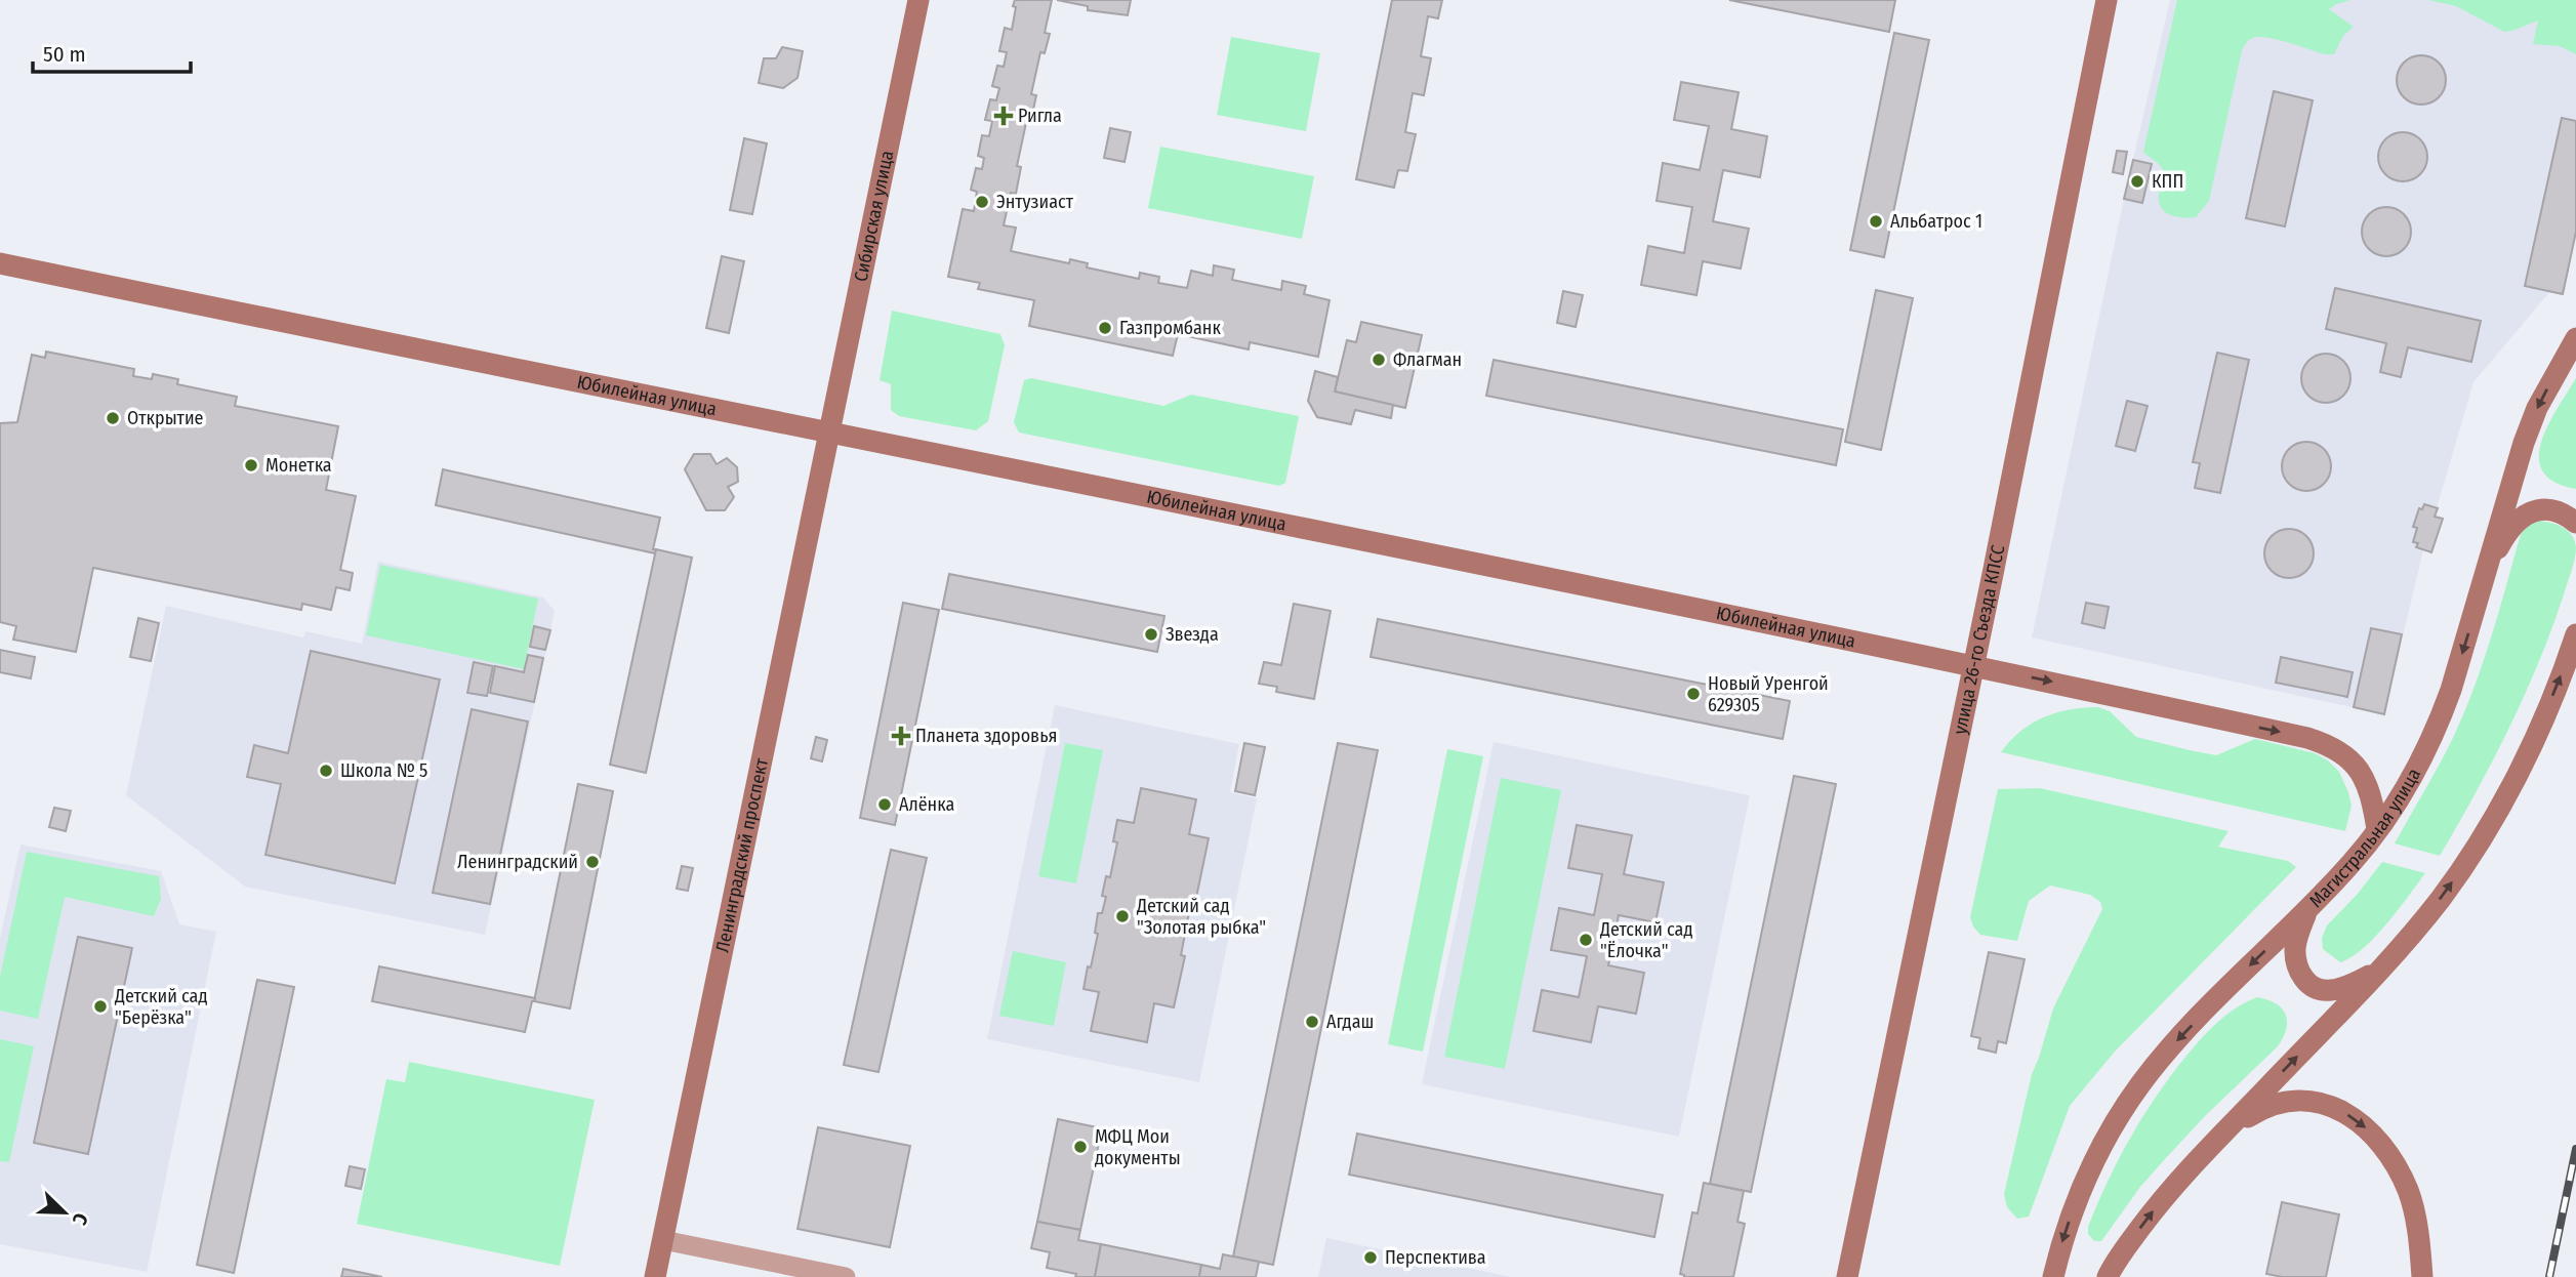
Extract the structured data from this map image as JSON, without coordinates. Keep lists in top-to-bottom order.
{
  "streets": {
    "main road": [
      "Сибирская улица",
      "Юбилейная улица",
      "улица 26-го Съезда КПСС",
      "Магистральная улица",
      "Ленинградский проспект"
    ]
  },
  "crossings": [
    ["Сибирская улица", "Юбилейная улица"],
    ["Сибирская улица", "Ленинградский проспект"],
    ["Юбилейная улица", "улица 26-го Съезда КПСС"],
    ["Юбилейная улица", "Магистральная улица"],
    ["Юбилейная улица", "Ленинградский проспект"]
  ],
  "places": {
    "health": ["Ригла", "Планета здоровья"],
    "other": [
      "КПП",
      "Энтузиаст",
      "Альбатрос 1",
      "Газпромбанк",
      "Флагман",
      "Открытие",
      "Монетка",
      "Звезда",
      "Новый Уренгой 629305",
      "Школа № 5",
      "Алёнка",
      "Ленинградский",
      "Детский сад \"Золотая рыбка\"",
      "Детский сад \"Ёлочка\"",
      "Детский сад \"Берёзка\"",
      "Агдаш",
      "МФЦ Мои документы",
      "Перспектива"
    ]
  },
  "scale_bar": "50 m",
  "north": "bottom right"
}
